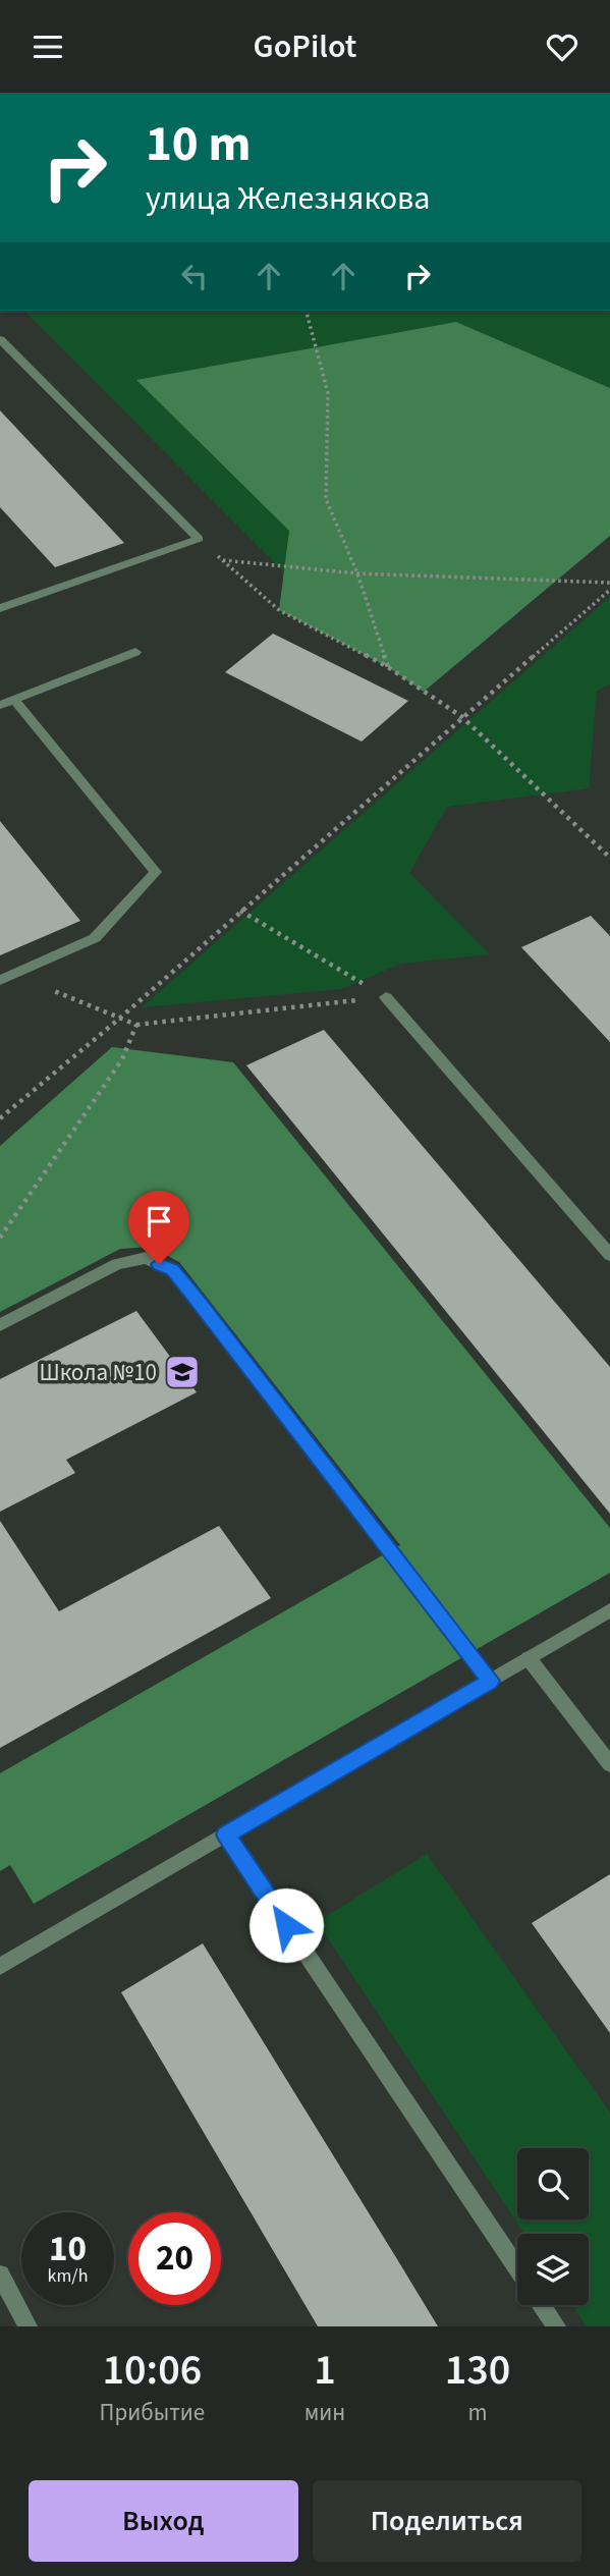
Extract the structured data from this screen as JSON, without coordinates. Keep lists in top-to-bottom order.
{
  "places": {
    "school or university": ["Школа №10"]
  },
  "page": {
    "header": "GoPilot",
    "turn": ["10 m", "улица Железнякова"],
    "speed": "10 km/h",
    "limit": "20",
    "eta": [
      "10:06",
      "Прибытие",
      "1",
      "мин",
      "130",
      "m"
    ],
    "buttons": ["Выход", "Поделиться"]
  }
}
